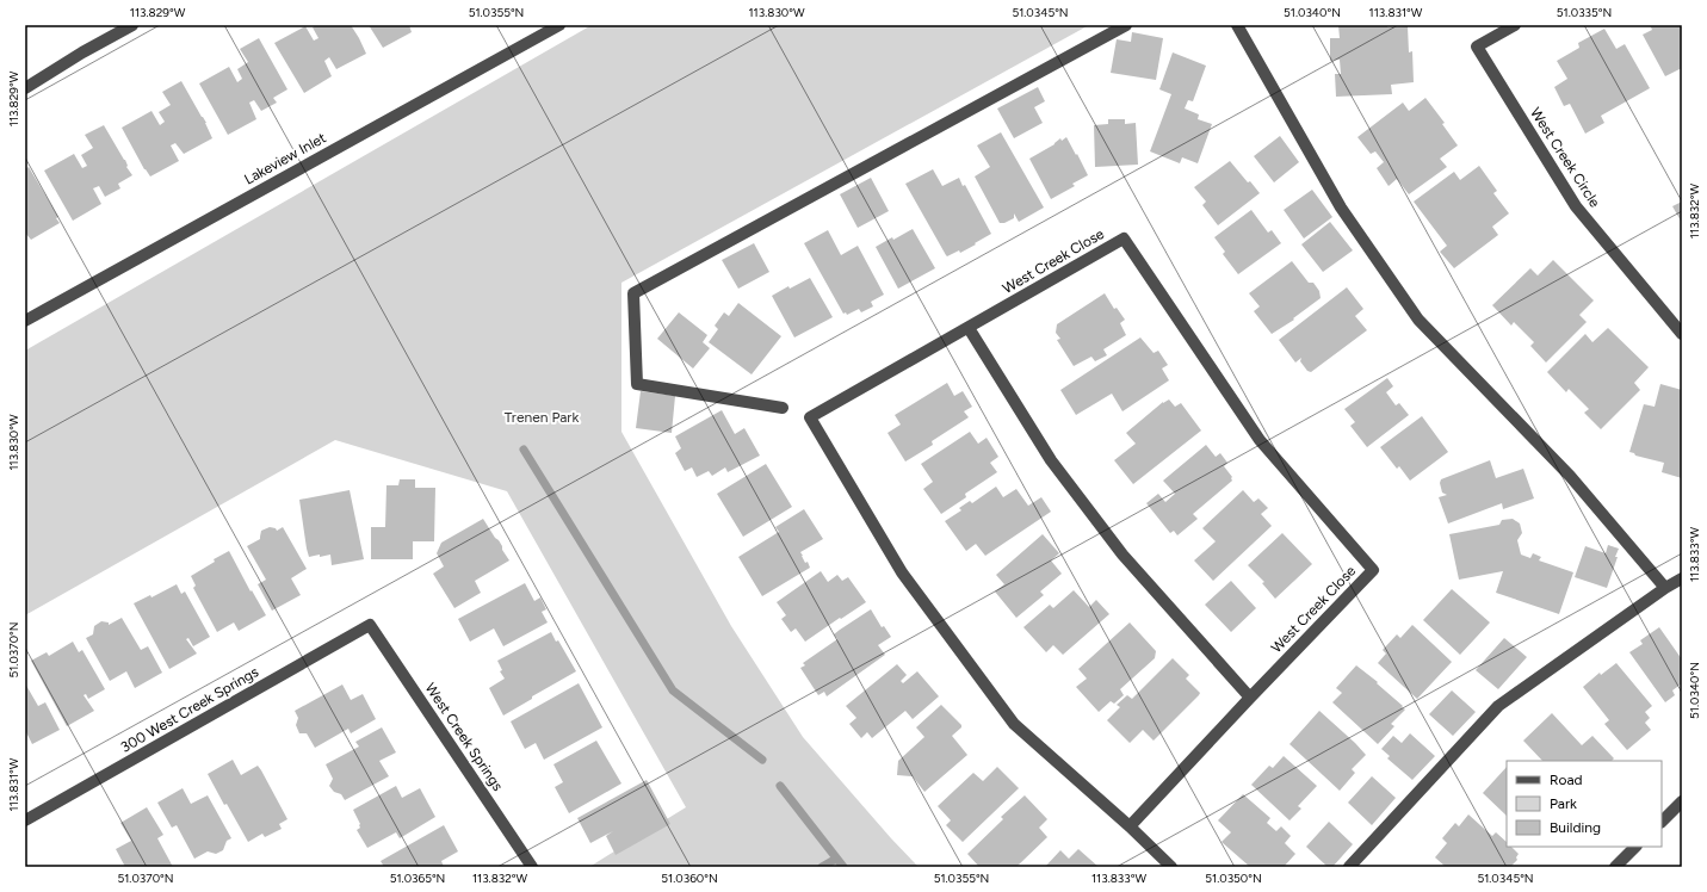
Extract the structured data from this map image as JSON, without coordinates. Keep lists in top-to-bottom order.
{
  "streets": {
    "street": [
      "West Creek Circle",
      "Lakeview Inlet",
      "West Creek Close",
      "300 West Creek Springs",
      "West Creek Springs"
    ]
  },
  "crossings": [
    ["300 West Creek Springs", "West Creek Springs"]
  ],
  "parks": ["Trenen Park"],
  "legend": ["Road", "Park", "Building"],
  "coordinates": [
    "113.829°W",
    "51.0355°N",
    "113.830°W",
    "51.0345°N",
    "51.0340°N",
    "113.831°W",
    "51.0335°N",
    "113.832°W",
    "113.833°W",
    "51.0370°N",
    "51.0365°N",
    "51.0360°N",
    "51.0350°N"
  ]
}
